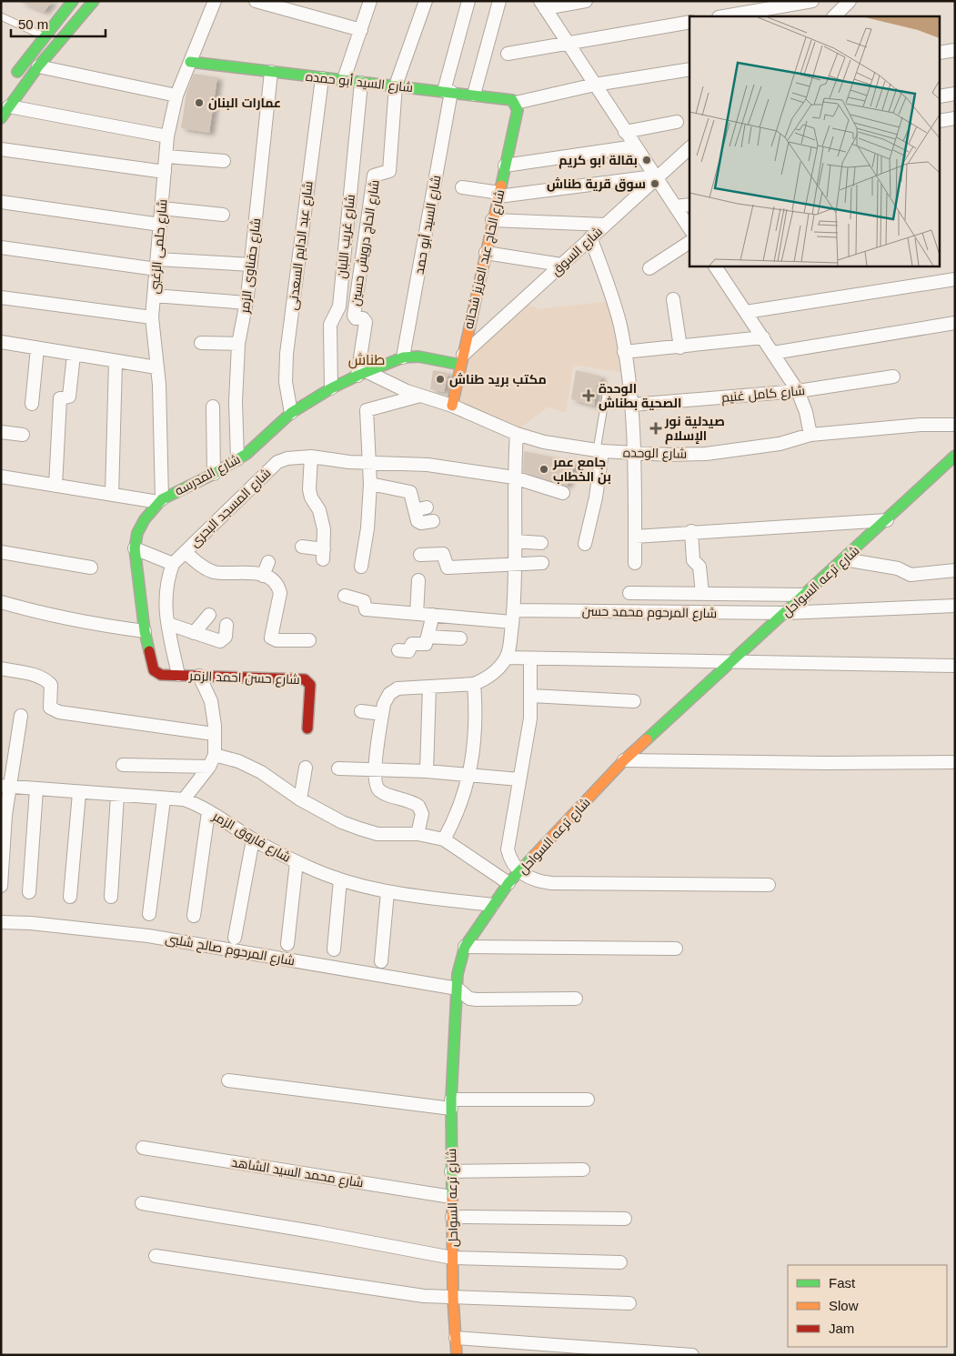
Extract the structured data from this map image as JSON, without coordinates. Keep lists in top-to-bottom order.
{
  "streets": {
    "main road": [
      "شارع السيد أبو حمده",
      "شارع الحاج عبد العزيز شحاته",
      "شارع المدرسه",
      "شارع ترعه السواحل",
      "شارع حسن احمد الزمر"
    ],
    "street": [
      "شارع السيد أبو حمد",
      "شارع غريب اللبان",
      "شارع الحاج درويش حسين",
      "شارع عبد الدايم السعدنى",
      "شارع حلمى الزغبى",
      "شارع السوق",
      "شارع حفناوى الزمر",
      "شارع كامل غنيم",
      "شارع الوحده",
      "شارع المسجد البحرى",
      "شارع المرحوم محمد حسن",
      "شارع فاروق الزمر",
      "شارع المرحوم صالح شلبى",
      "شارع محمد السيد الشاهد"
    ]
  },
  "crossings": [
    ["شارع السيد أبو حمده", "شارع السيد أبو حمد"],
    ["شارع السيد أبو حمده", "شارع غريب اللبان"],
    ["شارع السيد أبو حمده", "شارع الحاج درويش حسين"],
    ["شارع السيد أبو حمده", "شارع عبد الدايم السعدنى"],
    ["شارع السيد أبو حمده", "شارع حلمى الزغبى"],
    ["شارع السيد أبو حمده", "شارع الحاج عبد العزيز شحاته"],
    ["شارع السيد أبو حمده", "شارع حفناوى الزمر"],
    ["شارع السيد أبو حمد", "شارع المدرسه"],
    ["شارع غريب اللبان", "شارع المدرسه"],
    ["شارع الحاج درويش حسين", "شارع الوحده"],
    ["شارع الحاج درويش حسين", "شارع المدرسه"],
    ["شارع عبد الدايم السعدنى", "شارع المدرسه"],
    ["شارع حلمى الزغبى", "شارع المدرسه"],
    ["شارع السوق", "شارع الحاج عبد العزيز شحاته"],
    ["شارع الحاج عبد العزيز شحاته", "شارع الوحده"],
    ["شارع حفناوى الزمر", "شارع المدرسه"],
    ["شارع الوحده", "شارع المدرسه"],
    ["شارع المدرسه", "شارع حسن احمد الزمر"],
    ["شارع المسجد البحرى", "شارع حسن احمد الزمر"],
    ["شارع ترعه السواحل", "شارع المرحوم محمد حسن"],
    ["شارع ترعه السواحل", "شارع فاروق الزمر"],
    ["شارع ترعه السواحل", "شارع المرحوم صالح شلبى"],
    ["شارع ترعه السواحل", "شارع محمد السيد الشاهد"]
  ],
  "districts": ["طناش"],
  "places": {
    "other": [
      "عمارات البنان",
      "بقالة ابو كريم",
      "سوق قرية طناش",
      "مكتب بريد طناش",
      "جامع عمر بن الخطاب"
    ],
    "health": ["الوحدة الصحية بطناش", "صيدلية نور الإسلام"]
  },
  "legend": ["Fast", "Slow", "Jam"],
  "scale_bar": "50 m"
}
